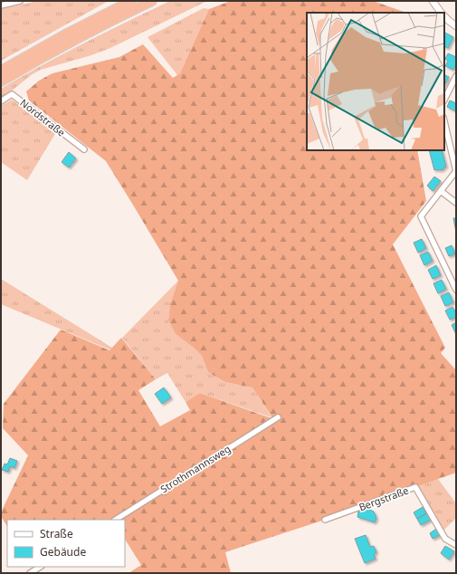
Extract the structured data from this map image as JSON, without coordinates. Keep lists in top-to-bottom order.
{
  "streets": {
    "street": ["Nordstraße", "Strothmannsweg", "Bergstraße"]
  },
  "legend": ["Straße", "Gebäude"]
}
